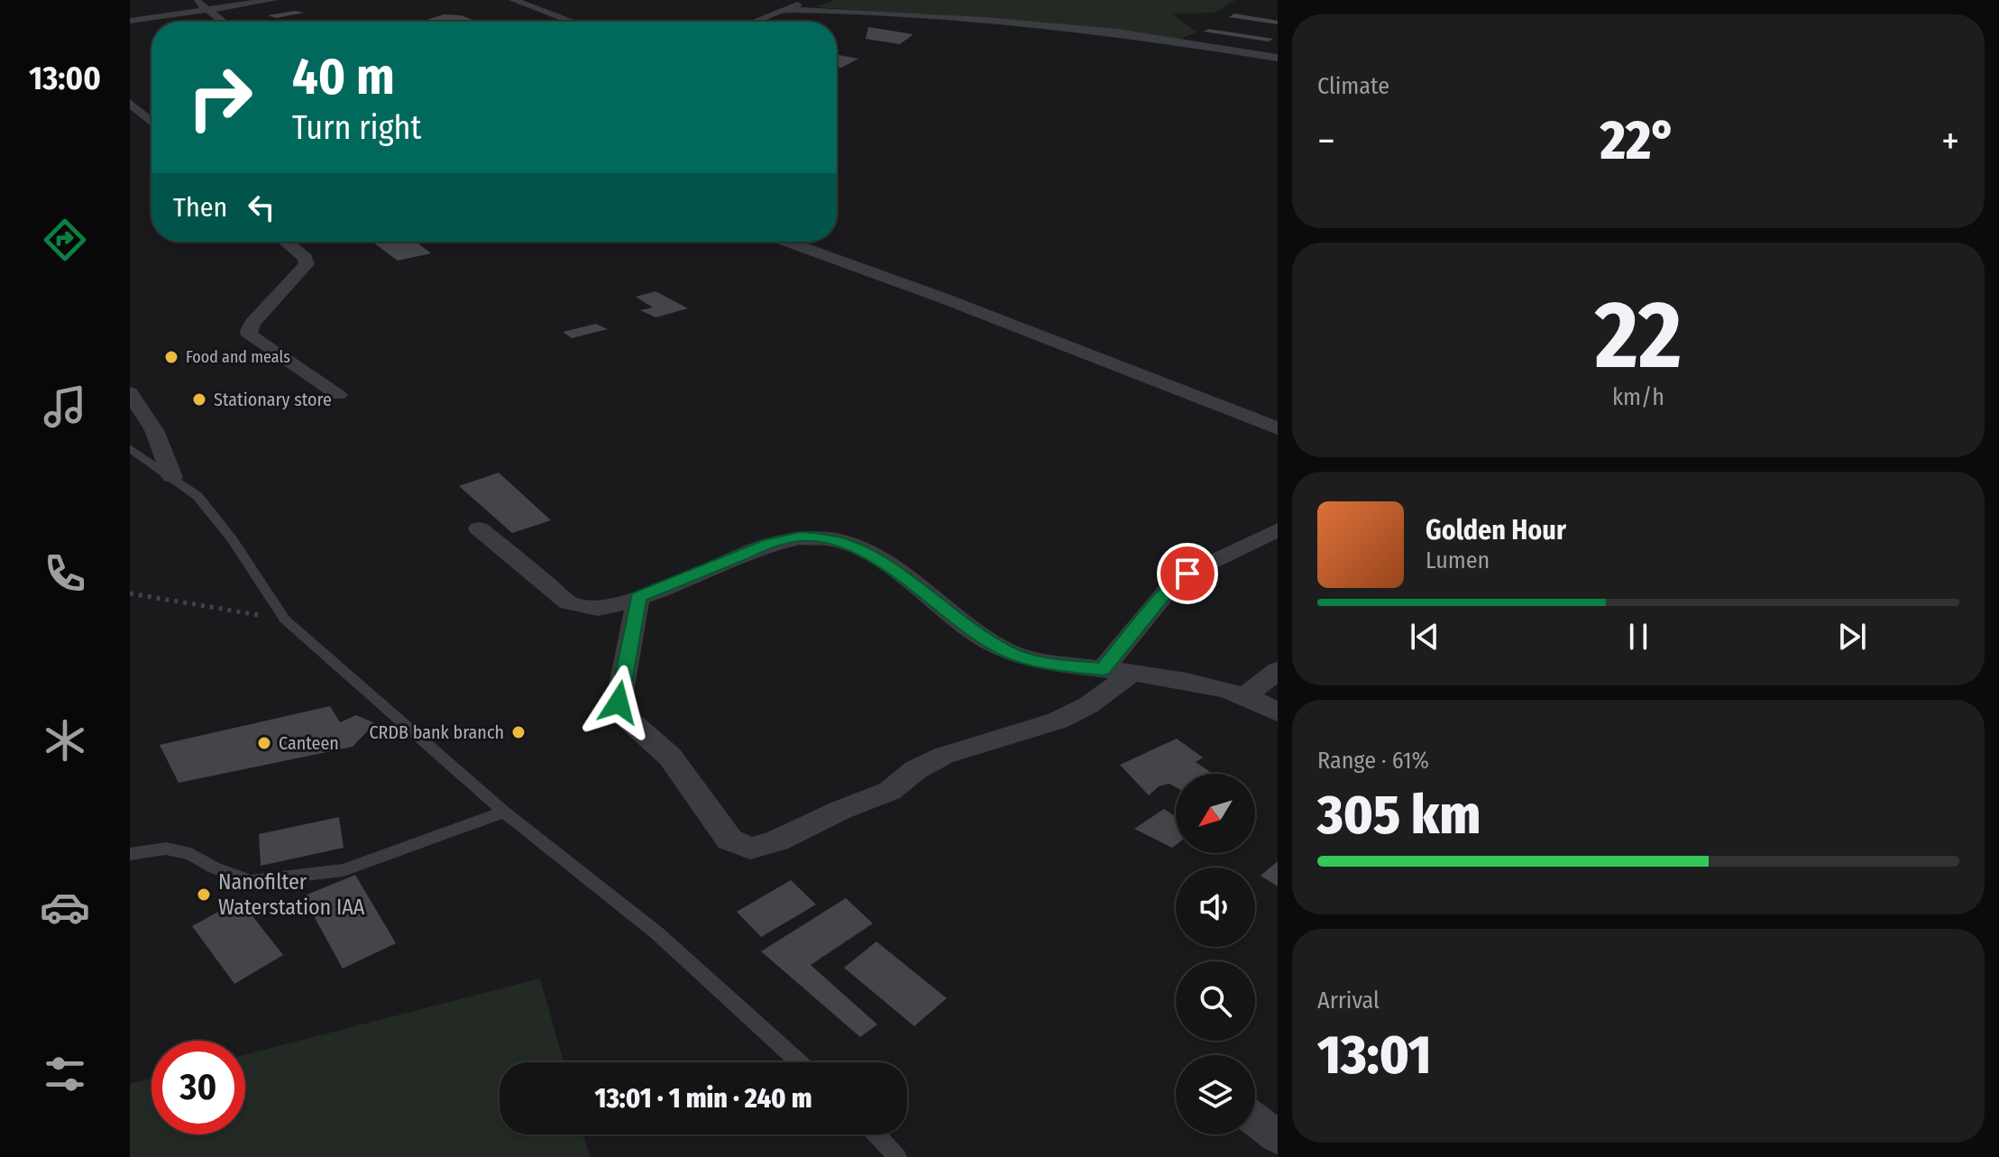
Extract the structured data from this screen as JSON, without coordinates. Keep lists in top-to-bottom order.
{
  "places": [
    "Food and meals",
    "Stationary store",
    "CRDB bank branch",
    "Canteen",
    "Nanofilter Waterstation IAA"
  ],
  "north": "bottom left",
  "page": {
    "tabs": "13:00",
    "tile": [
      "Climate",
      ["22", "km/h"],
      ["Range · 61%", "305 km"],
      ["Arrival", "13:01"]
    ],
    "turn": ["40 m", "Turn right"],
    "heat": ["−", "22°", "+"],
    "then": "Then",
    "song": ["Golden Hour", "Lumen"],
    "limit": "30",
    "trip": "13:01 · 1 min · 240 m"
  }
}
